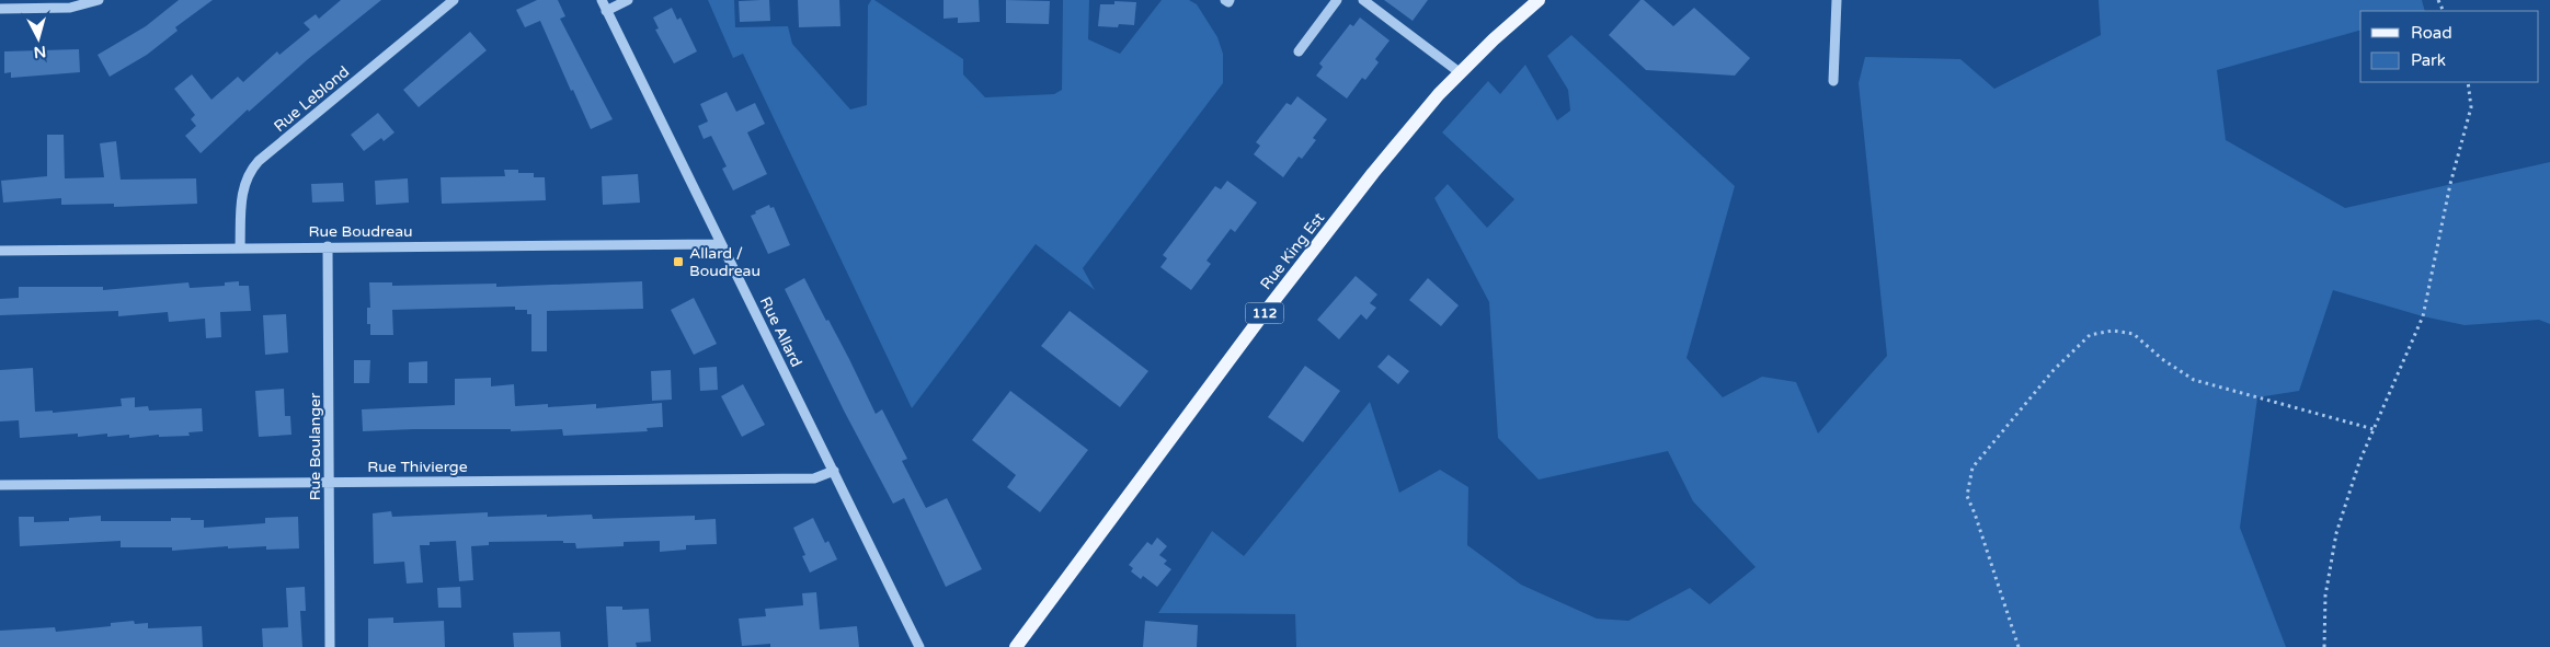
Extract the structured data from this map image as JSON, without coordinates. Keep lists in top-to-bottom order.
{
  "streets": {
    "main road": ["Rue King Est", "112"],
    "street": [
      "Rue Leblond",
      "Rue Boudreau",
      "Rue Allard",
      "Rue Boulanger",
      "Rue Thivierge"
    ]
  },
  "crossings": [
    ["Rue Leblond", "Rue Boudreau"],
    ["Rue Boudreau", "Rue Allard"],
    ["Rue Boudreau", "Rue Boulanger"],
    ["Rue Allard", "Rue Thivierge"],
    ["Rue Boulanger", "Rue Thivierge"]
  ],
  "places": {
    "transit": ["Allard / Boudreau"]
  },
  "legend": ["Road", "Park"],
  "north": "bottom"
}
